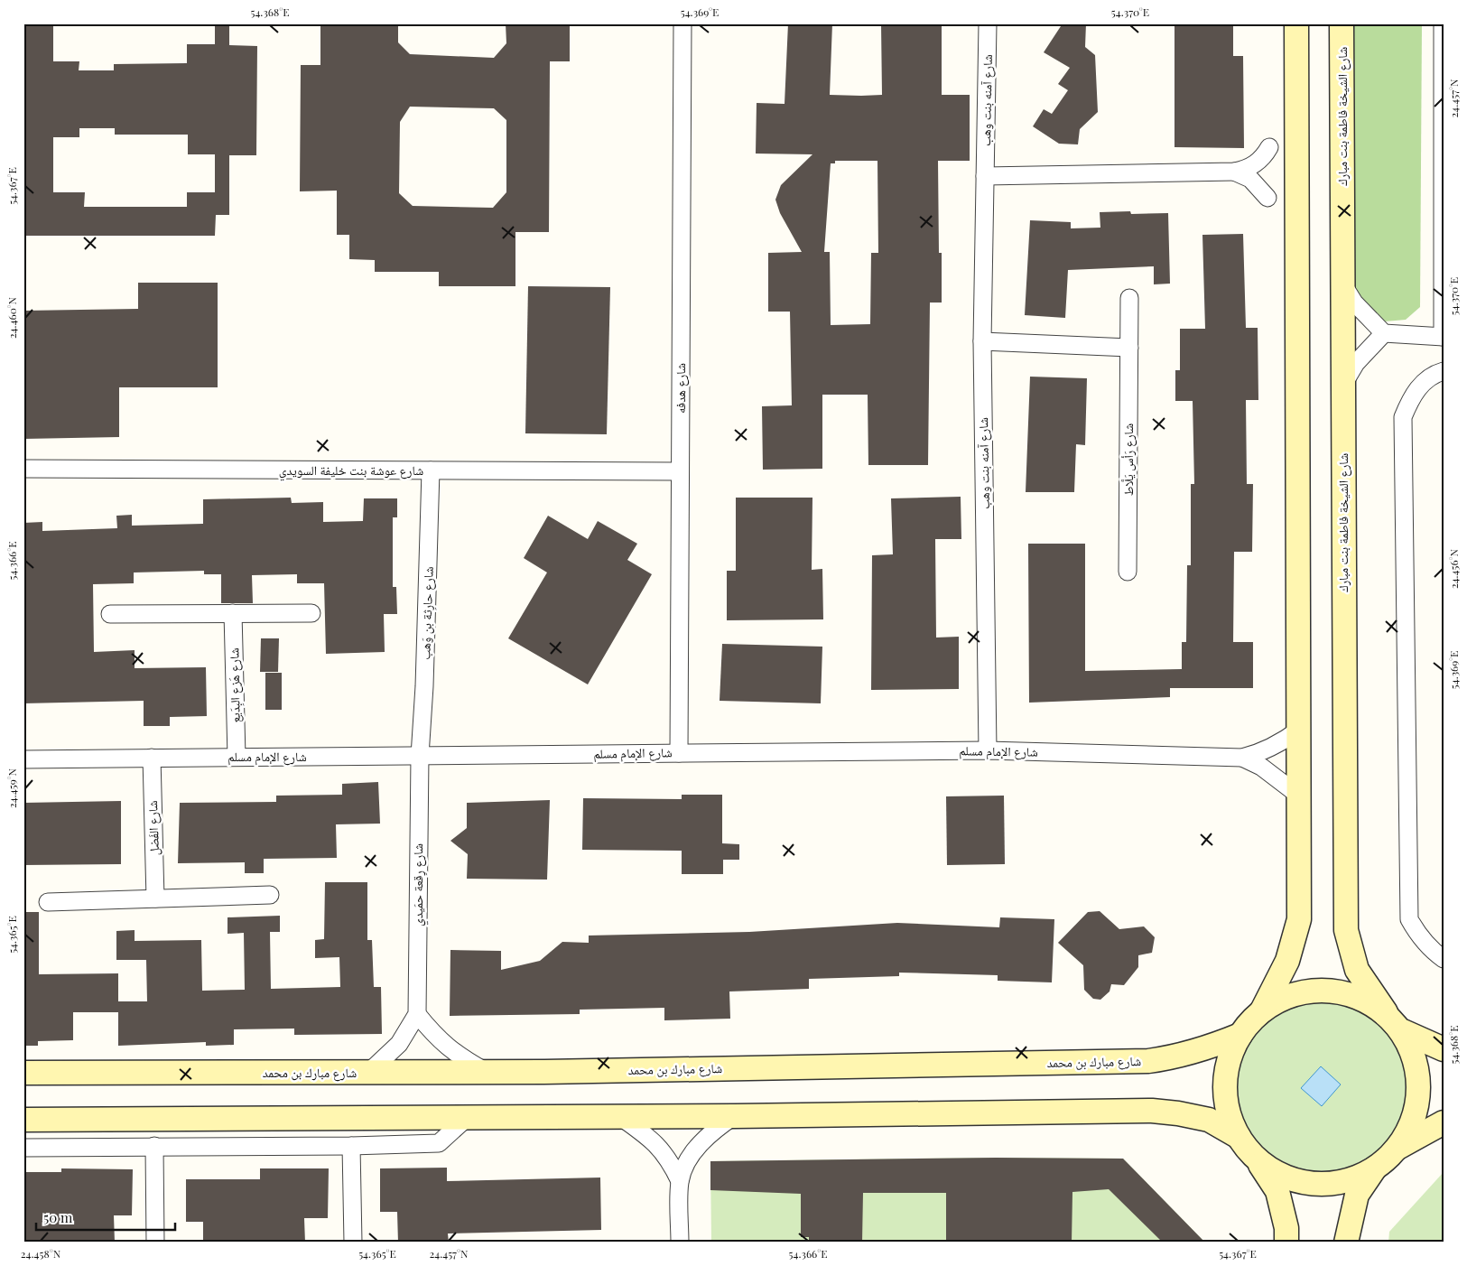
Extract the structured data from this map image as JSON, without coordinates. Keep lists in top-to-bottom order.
{
  "streets": {
    "main road": ["شارع الشيخة فاطمة بنت مبارك", "شارع مبارك بن محمد"],
    "street": [
      "شارع آمنه بنت وهب",
      "شارع هدفه",
      "شارع رَأس يَلَّاط",
      "شارع عوشة بنت خليفة السويدي",
      "شارع حارِثة بن وَهب",
      "شارع هَزع البِدَيع",
      "شارع الإمام مسلم",
      "شارع الفَضل",
      "شارع رِقعة حمَيدي"
    ]
  },
  "crossings": [
    ["شارع آمنه بنت وهب", "شارع الإمام مسلم"],
    ["شارع هدفه", "شارع عوشة بنت خليفة السويدي"],
    ["شارع هدفه", "شارع الإمام مسلم"],
    ["شارع عوشة بنت خليفة السويدي", "شارع حارِثة بن وَهب"],
    ["شارع حارِثة بن وَهب", "شارع الإمام مسلم"],
    ["شارع حارِثة بن وَهب", "شارع رِقعة حمَيدي"],
    ["شارع هَزع البِدَيع", "شارع الإمام مسلم"],
    ["شارع الإمام مسلم", "شارع الفَضل"],
    ["شارع الإمام مسلم", "شارع رِقعة حمَيدي"]
  ],
  "scale_bar": "50 m",
  "coordinates": [
    "54.368°E",
    "54.369°E",
    "54.370°E",
    "24.457°N",
    "54.367°E",
    "24.460°N",
    "54.366°E",
    "24.456°N",
    "24.459°N",
    "54.365°E",
    "24.458°N"
  ]
}
